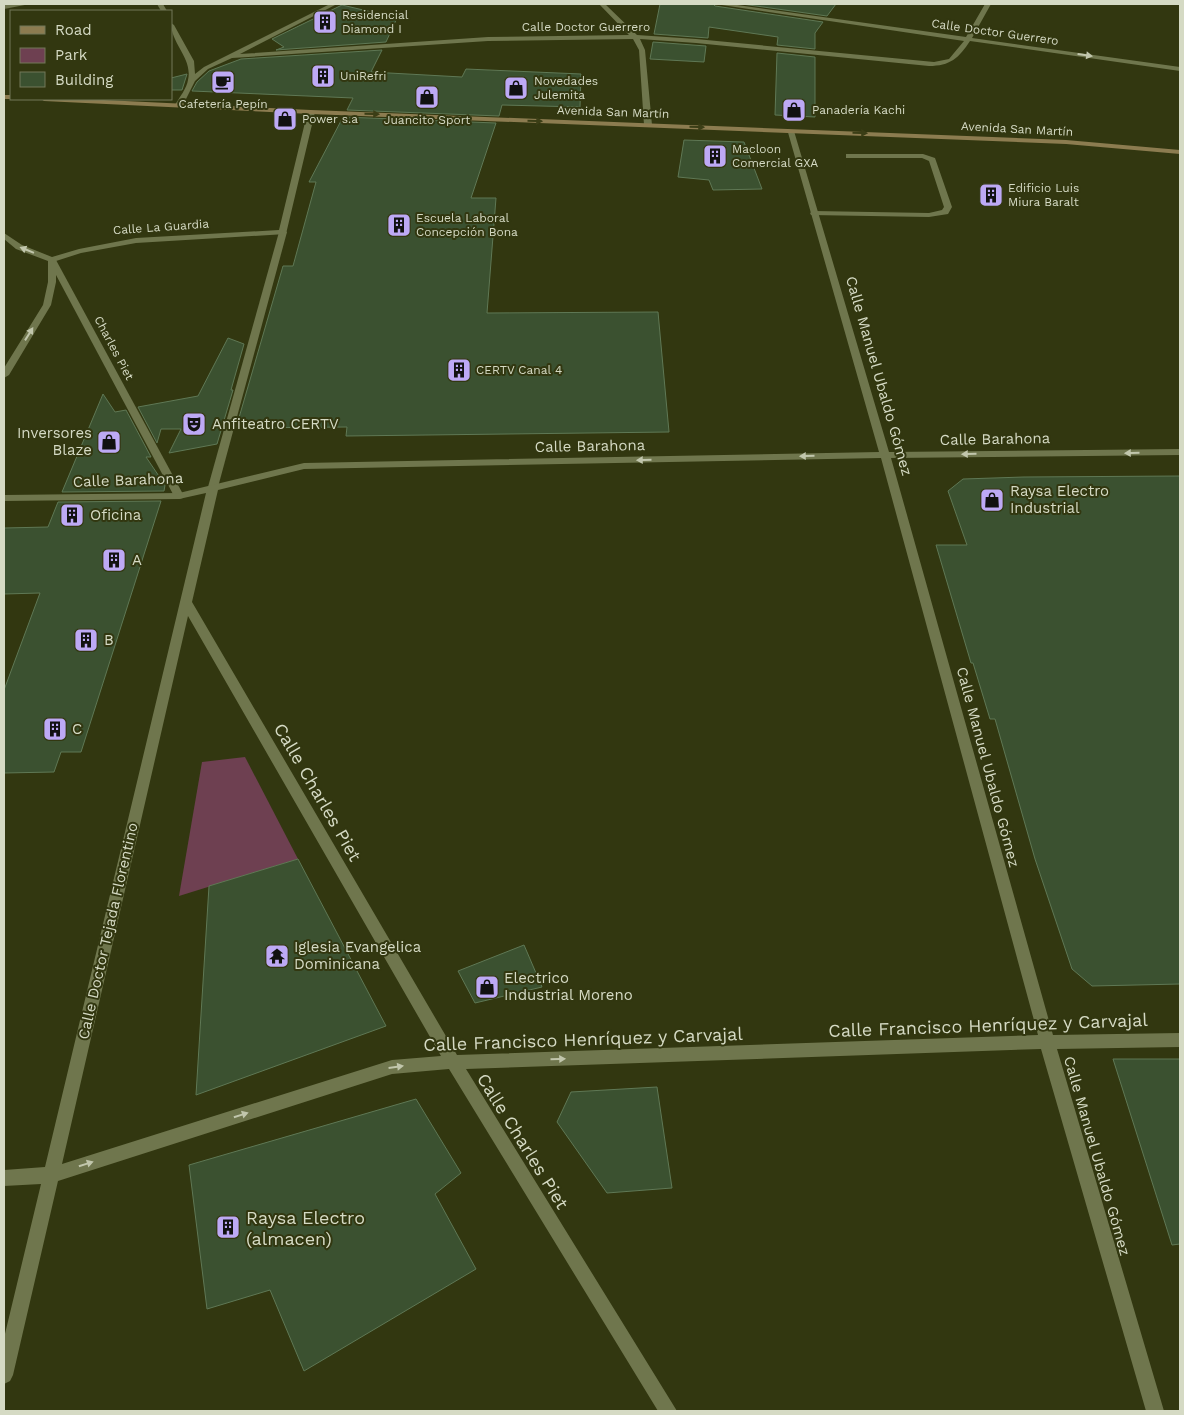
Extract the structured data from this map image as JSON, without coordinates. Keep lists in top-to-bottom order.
{
  "streets": {
    "main road": ["Avenida San Martín"],
    "street": [
      "Calle Doctor Guerrero",
      "Calle La Guardia",
      "Charles Piet",
      "Calle Manuel Ubaldo Gómez",
      "Calle Barahona",
      "Calle Charles Piet",
      "Calle Doctor Tejada Florentino",
      "Calle Francisco Henríquez y Carvajal"
    ]
  },
  "crossings": [
    ["Avenida San Martín", "Calle Manuel Ubaldo Gómez"],
    ["Calle La Guardia", "Charles Piet"],
    ["Calle La Guardia", "Calle Doctor Tejada Florentino"],
    ["Charles Piet", "Calle Barahona"],
    ["Calle Manuel Ubaldo Gómez", "Calle Barahona"],
    ["Calle Manuel Ubaldo Gómez", "Calle Francisco Henríquez y Carvajal"],
    ["Calle Barahona", "Calle Doctor Tejada Florentino"],
    ["Calle Charles Piet", "Calle Doctor Tejada Florentino"],
    ["Calle Charles Piet", "Calle Francisco Henríquez y Carvajal"],
    ["Calle Doctor Tejada Florentino", "Calle Francisco Henríquez y Carvajal"]
  ],
  "one_way": ["Avenida San Martín", "Calle Barahona", "Calle Francisco Henríquez y Carvajal"],
  "places": {
    "building": [
      "Residencial Diamond I",
      "UniRefri",
      "Macloon Comercial GXA",
      "Edificio Luis Miura Baralt",
      "Escuela Laboral Concepción Bona",
      "CERTV Canal 4",
      "Oficina",
      "A",
      "B",
      "C",
      "Raysa Electro (almacen)"
    ],
    "cafe": ["Cafetería Pepín"],
    "shop": [
      "Novedades Julemita",
      "Juancito Sport",
      "Panadería Kachi",
      "Power s.a",
      "Inversores Blaze",
      "Raysa Electro Industrial",
      "Electrico Industrial Moreno"
    ],
    "theatre": ["Anfiteatro CERTV"],
    "temple": ["Iglesia Evangelica Dominicana"]
  },
  "legend": ["Road", "Park", "Building"]
}
